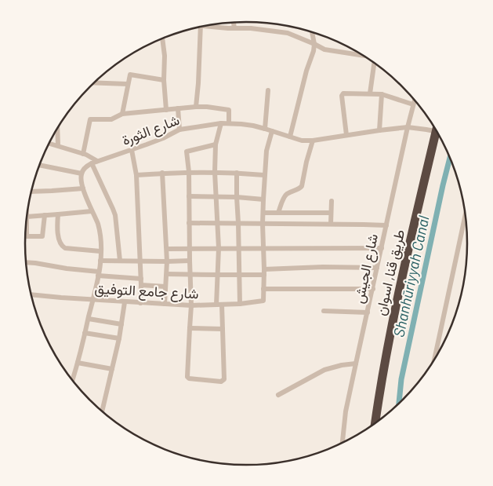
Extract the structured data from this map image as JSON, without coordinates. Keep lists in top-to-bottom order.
{
  "streets": {
    "highway": ["طريق قنا, اسوان"],
    "street": ["شارع الثورة", "شارع الجيش", "شارع جامع التوفيق"]
  },
  "crossings": [
    ["شارع الثورة", "شارع الجيش"]
  ],
  "water": ["Shanhūriyyah Canal"]
}
